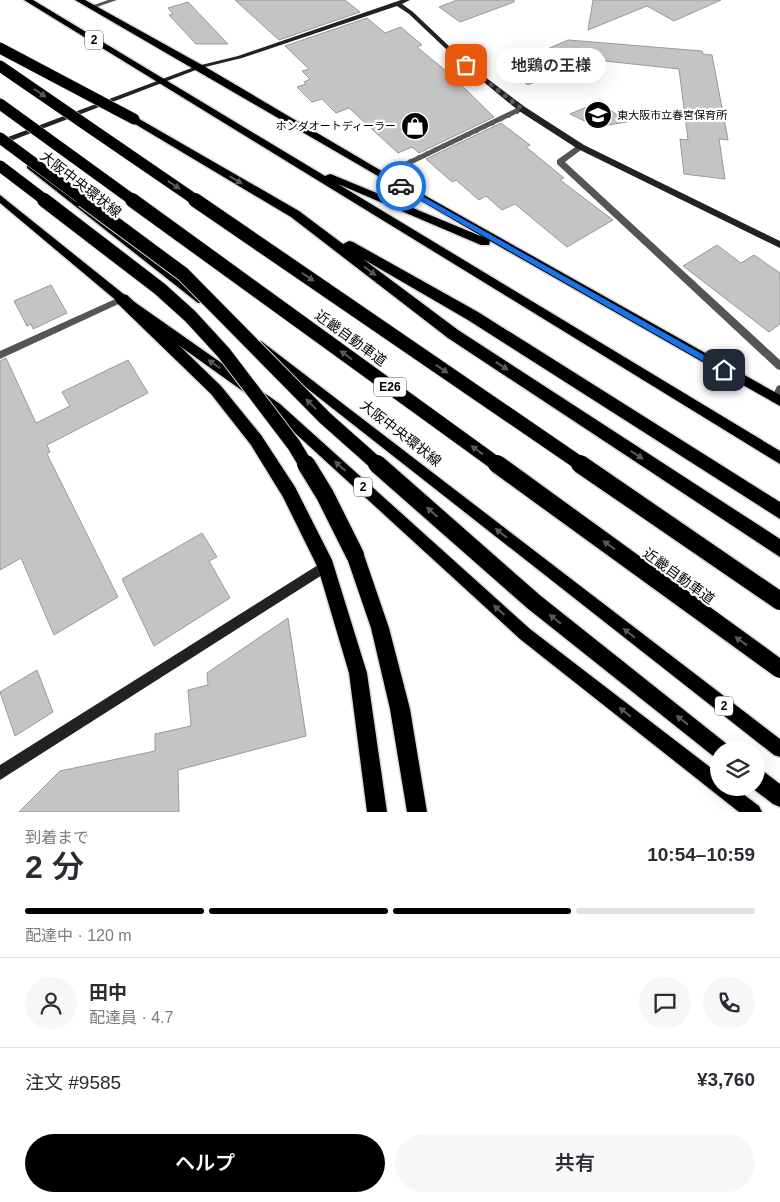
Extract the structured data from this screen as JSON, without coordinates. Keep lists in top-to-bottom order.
{
  "streets": {
    "highway": ["近畿自動車道", "E26"],
    "main road": ["2", "大阪中央環状線"]
  },
  "places": {
    "other": ["地鶏の王様"],
    "school or university": ["東大阪市立春宮保育所"],
    "shop": ["ホンダオートディーラー"]
  },
  "page": {
    "bubble": "地鶏の王様",
    "heading": ["2 分", "到着まで", "10:54–10:59"],
    "panel": [
      "田中",
      "配達員 · 4.7",
      "注文 #9585",
      "¥3,760"
    ],
    "bar": "配達中 · 120 m",
    "buttons": ["ヘルプ", "共有"]
  }
}
